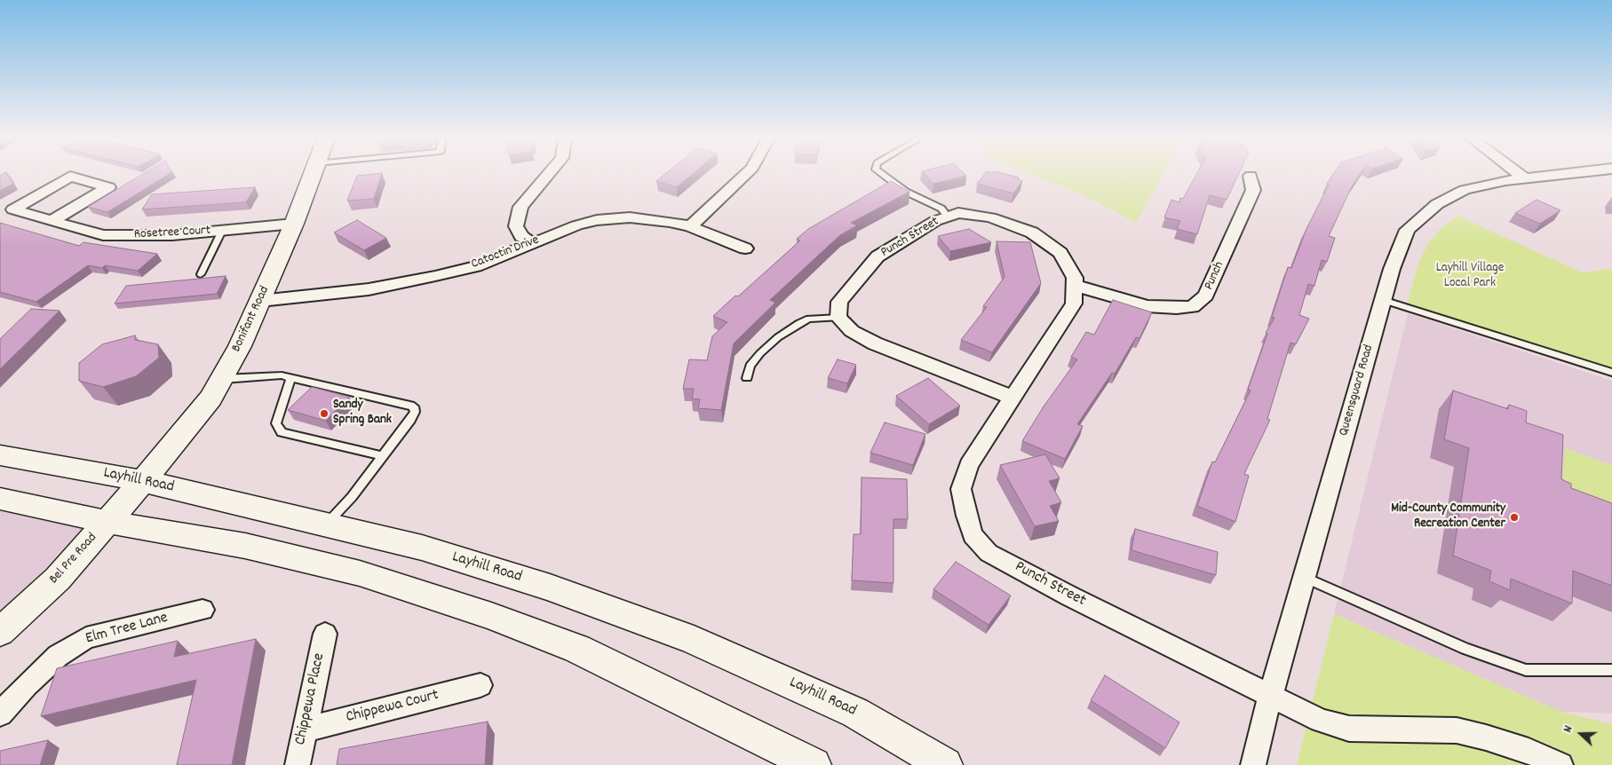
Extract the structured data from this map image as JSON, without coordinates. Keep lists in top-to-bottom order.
{
  "streets": {
    "main road": ["Bonifant Road", "Layhill Road", "Bel Pre Road"],
    "street": [
      "Rosetree Court",
      "Punch Street",
      "Catoctin Drive",
      "Punch",
      "Queensguard Road",
      "Elm Tree Lane",
      "Chippewa Place",
      "Chippewa Court"
    ]
  },
  "crossings": [
    ["Rosetree Court", "Bonifant Road"],
    ["Punch Street", "Punch"],
    ["Punch Street", "Queensguard Road"],
    ["Catoctin Drive", "Bonifant Road"],
    ["Bonifant Road", "Layhill Road"],
    ["Bonifant Road", "Bel Pre Road"],
    ["Layhill Road", "Bel Pre Road"],
    ["Chippewa Place", "Chippewa Court"]
  ],
  "parks": ["Layhill Village Local Park"],
  "places": ["Sandy Spring Bank", "Mid-County Community Recreation Center"],
  "north": "left"
}
